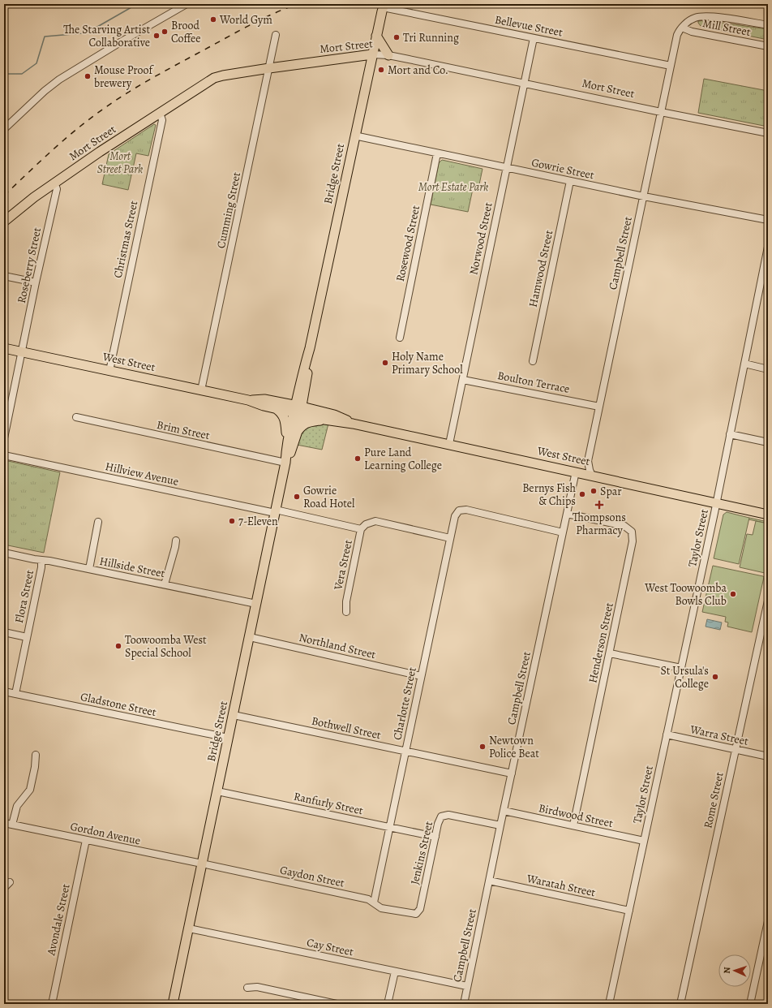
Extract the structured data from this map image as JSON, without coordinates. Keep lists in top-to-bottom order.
{
  "streets": {
    "main road": ["Mort Street", "Bridge Street", "West Street"],
    "street": [
      "Bellevue Street",
      "Mill Street",
      "Gowrie Street",
      "Cumming Street",
      "Norwood Street",
      "Christmas Street",
      "Rosewood Street",
      "Campbell Street",
      "Roseberry Street",
      "Hamwood Street",
      "Boulton Terrace",
      "Brim Street",
      "Hillview Avenue",
      "Taylor Street",
      "Vera Street",
      "Hillside Street",
      "Flora Street",
      "Henderson Street",
      "Northland Street",
      "Charlotte Street",
      "Gladstone Street",
      "Bothwell Street",
      "Warra Street",
      "Rome Street",
      "Ranfurly Street",
      "Birdwood Street",
      "Gordon Avenue",
      "Jenkins Street",
      "Gaydon Street",
      "Waratah Street",
      "Avondale Street",
      "Cay Street"
    ]
  },
  "crossings": [
    ["Bellevue Street", "Bridge Street"],
    ["Bellevue Street", "Norwood Street"],
    ["Bellevue Street", "Campbell Street"],
    ["Mill Street", "Campbell Street"],
    ["Mort Street", "Bridge Street"],
    ["Mort Street", "Cumming Street"],
    ["Mort Street", "Norwood Street"],
    ["Mort Street", "Christmas Street"],
    ["Mort Street", "Campbell Street"],
    ["Mort Street", "Roseberry Street"],
    ["Gowrie Street", "Bridge Street"],
    ["Gowrie Street", "Norwood Street"],
    ["Gowrie Street", "Rosewood Street"],
    ["Gowrie Street", "Campbell Street"],
    ["Gowrie Street", "Hamwood Street"],
    ["Bridge Street", "West Street"],
    ["Bridge Street", "Brim Street"],
    ["Bridge Street", "Hillview Avenue"],
    ["Bridge Street", "Hillside Street"],
    ["Bridge Street", "Northland Street"],
    ["Bridge Street", "Gladstone Street"],
    ["Bridge Street", "Bothwell Street"],
    ["Bridge Street", "Ranfurly Street"],
    ["Bridge Street", "Gordon Avenue"],
    ["Bridge Street", "Gaydon Street"],
    ["Bridge Street", "Cay Street"],
    ["Cumming Street", "West Street"],
    ["Norwood Street", "West Street"],
    ["Norwood Street", "Boulton Terrace"],
    ["Christmas Street", "West Street"],
    ["Campbell Street", "West Street"],
    ["Campbell Street", "Boulton Terrace"],
    ["Campbell Street", "Henderson Street"],
    ["Campbell Street", "Charlotte Street"],
    ["Campbell Street", "Bothwell Street"],
    ["Campbell Street", "Birdwood Street"],
    ["Campbell Street", "Jenkins Street"],
    ["Campbell Street", "Waratah Street"],
    ["Campbell Street", "Cay Street"],
    ["Roseberry Street", "West Street"],
    ["West Street", "Taylor Street"],
    ["Hillview Avenue", "Vera Street"],
    ["Hillview Avenue", "Charlotte Street"],
    ["Taylor Street", "Warra Street"],
    ["Taylor Street", "Birdwood Street"],
    ["Taylor Street", "Waratah Street"],
    ["Hillside Street", "Flora Street"],
    ["Flora Street", "Gladstone Street"],
    ["Henderson Street", "Birdwood Street"],
    ["Northland Street", "Charlotte Street"],
    ["Charlotte Street", "Bothwell Street"],
    ["Charlotte Street", "Ranfurly Street"],
    ["Charlotte Street", "Gaydon Street"],
    ["Warra Street", "Rome Street"],
    ["Ranfurly Street", "Jenkins Street"],
    ["Gordon Avenue", "Gaydon Street"],
    ["Gordon Avenue", "Avondale Street"],
    ["Jenkins Street", "Gaydon Street"]
  ],
  "parks": ["Mort Street Park", "Mort Estate Park"],
  "places": {
    "other": [
      "World Gym",
      "Brood Coffee",
      "The Starving Artist Collaborative",
      "Tri Running",
      "Mort and Co.",
      "Mouse Proof brewery",
      "Holy Name Primary School",
      "Pure Land Learning College",
      "Spar",
      "Bernys Fish & Chips",
      "Gowrie Road Hotel",
      "7-Eleven",
      "West Toowoomba Bowls Club",
      "Toowoomba West Special School",
      "St Ursula's College",
      "Newtown Police Beat"
    ],
    "health": ["Thompsons Pharmacy"]
  },
  "north": "left"
}
